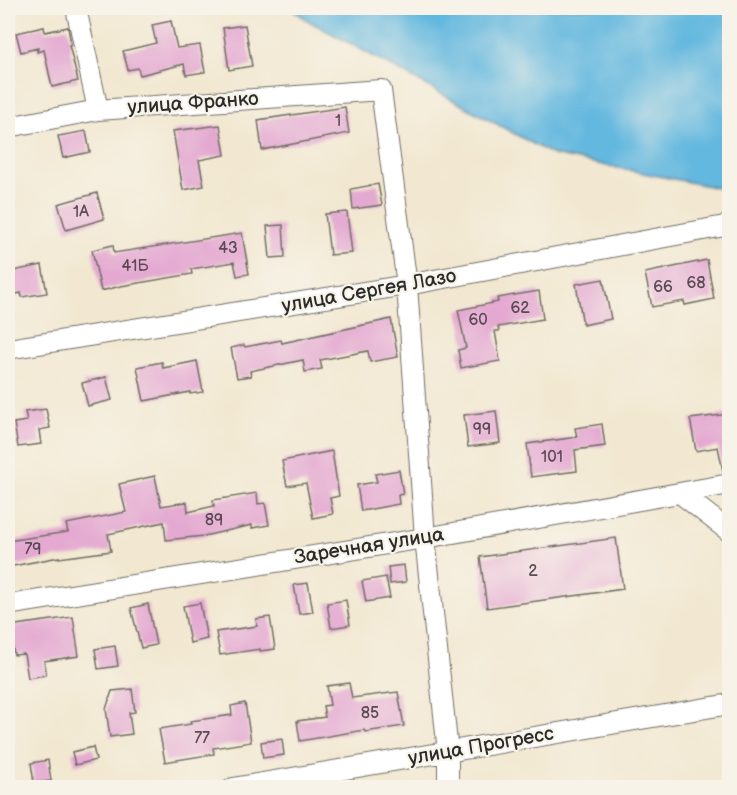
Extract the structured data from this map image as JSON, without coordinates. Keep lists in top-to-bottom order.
{
  "streets": {
    "street": [
      "улица Франко",
      "улица Сергея Лазо",
      "Заречная улица",
      "улица Прогресс"
    ]
  },
  "crossings": [
    ["улица Франко", "улица Сергея Лазо"]
  ],
  "house_numbers": [
    "1",
    "1А",
    "43",
    "41Б",
    "68",
    "66",
    "62",
    "60",
    "99",
    "101",
    "89",
    "79",
    "2",
    "85",
    "77"
  ]
}
